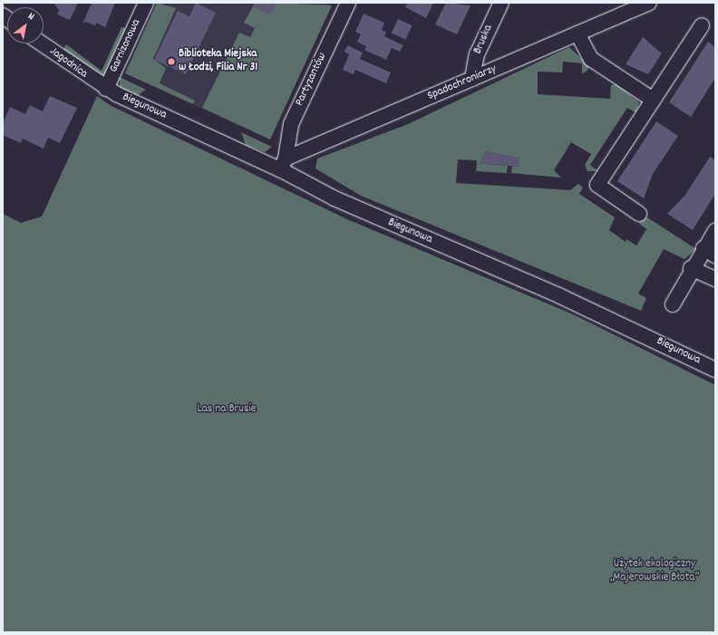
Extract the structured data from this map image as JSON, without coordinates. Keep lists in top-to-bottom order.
{
  "streets": {
    "street": [
      "Bruska",
      "Garnizonowa",
      "Jagodnica",
      "Partyzantów",
      "Spadochroniarzy",
      "Biegunowa"
    ]
  },
  "crossings": [
    ["Bruska", "Spadochroniarzy"],
    ["Garnizonowa", "Jagodnica"],
    ["Garnizonowa", "Biegunowa"],
    ["Jagodnica", "Biegunowa"],
    ["Partyzantów", "Spadochroniarzy"],
    ["Partyzantów", "Biegunowa"],
    ["Spadochroniarzy", "Biegunowa"]
  ],
  "parks": ["Las na Brusie", "Użytek ekologiczny „Majerowskie Błota”"],
  "places": ["Biblioteka Miejska w Łodzi, Filia Nr 31"],
  "north": "top right"
}
